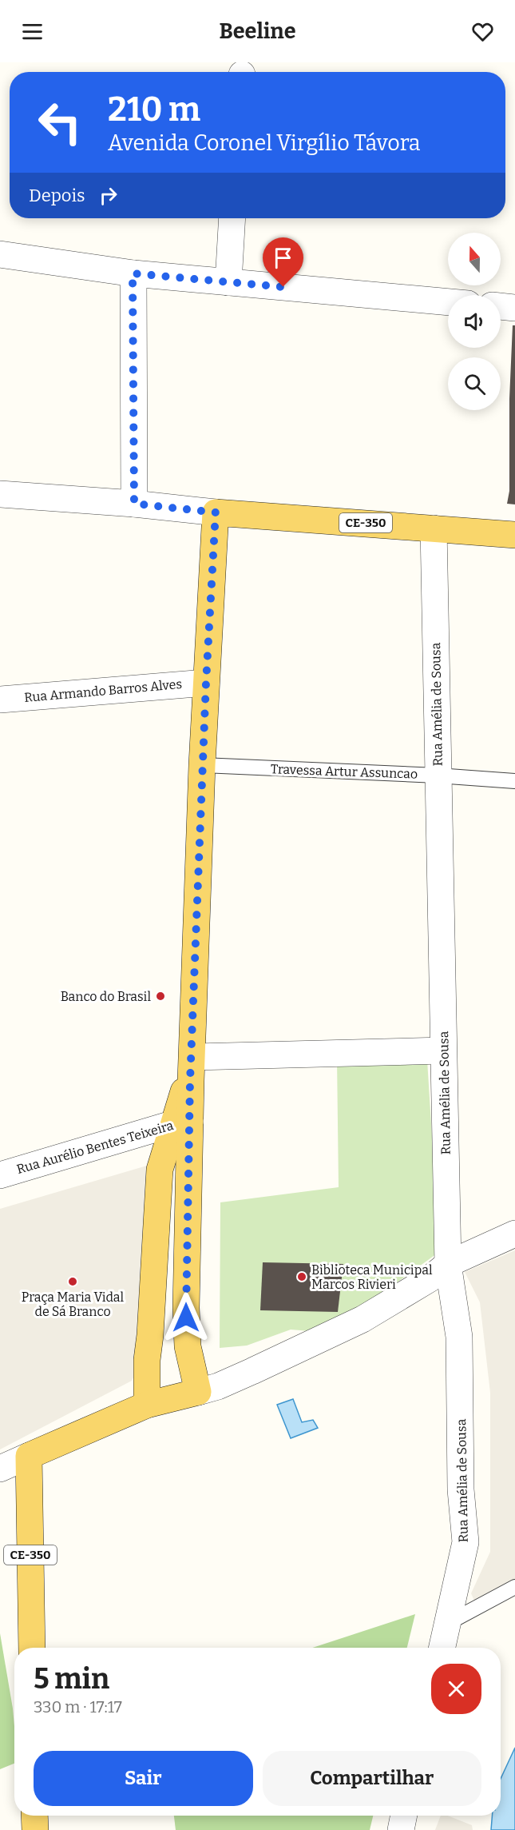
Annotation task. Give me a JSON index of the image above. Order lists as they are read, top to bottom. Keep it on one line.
{"streets":{"main road":["CE-350"],"street":["Rua Armando Barros Alves","Rua Amélia de Sousa","Rua Aurélio Bentes Teixeira"],"lane":["Travessa Artur Assuncao"]},"crossings":[["CE-350","Rua Amélia de Sousa"],["Rua Amélia de Sousa","Travessa Artur Assuncao"]],"places":["Banco do Brasil","Biblioteca Municipal Marcos Rivieri","Praça Maria Vidal de Sá Branco"],"north":"top","page":{"header":"Beeline","turn":["210 m","Avenida Coronel Virgílio Távora"],"then":"Depois","heading":["5 min","330 m · 17:17"],"buttons":["Sair","Compartilhar"]}}
